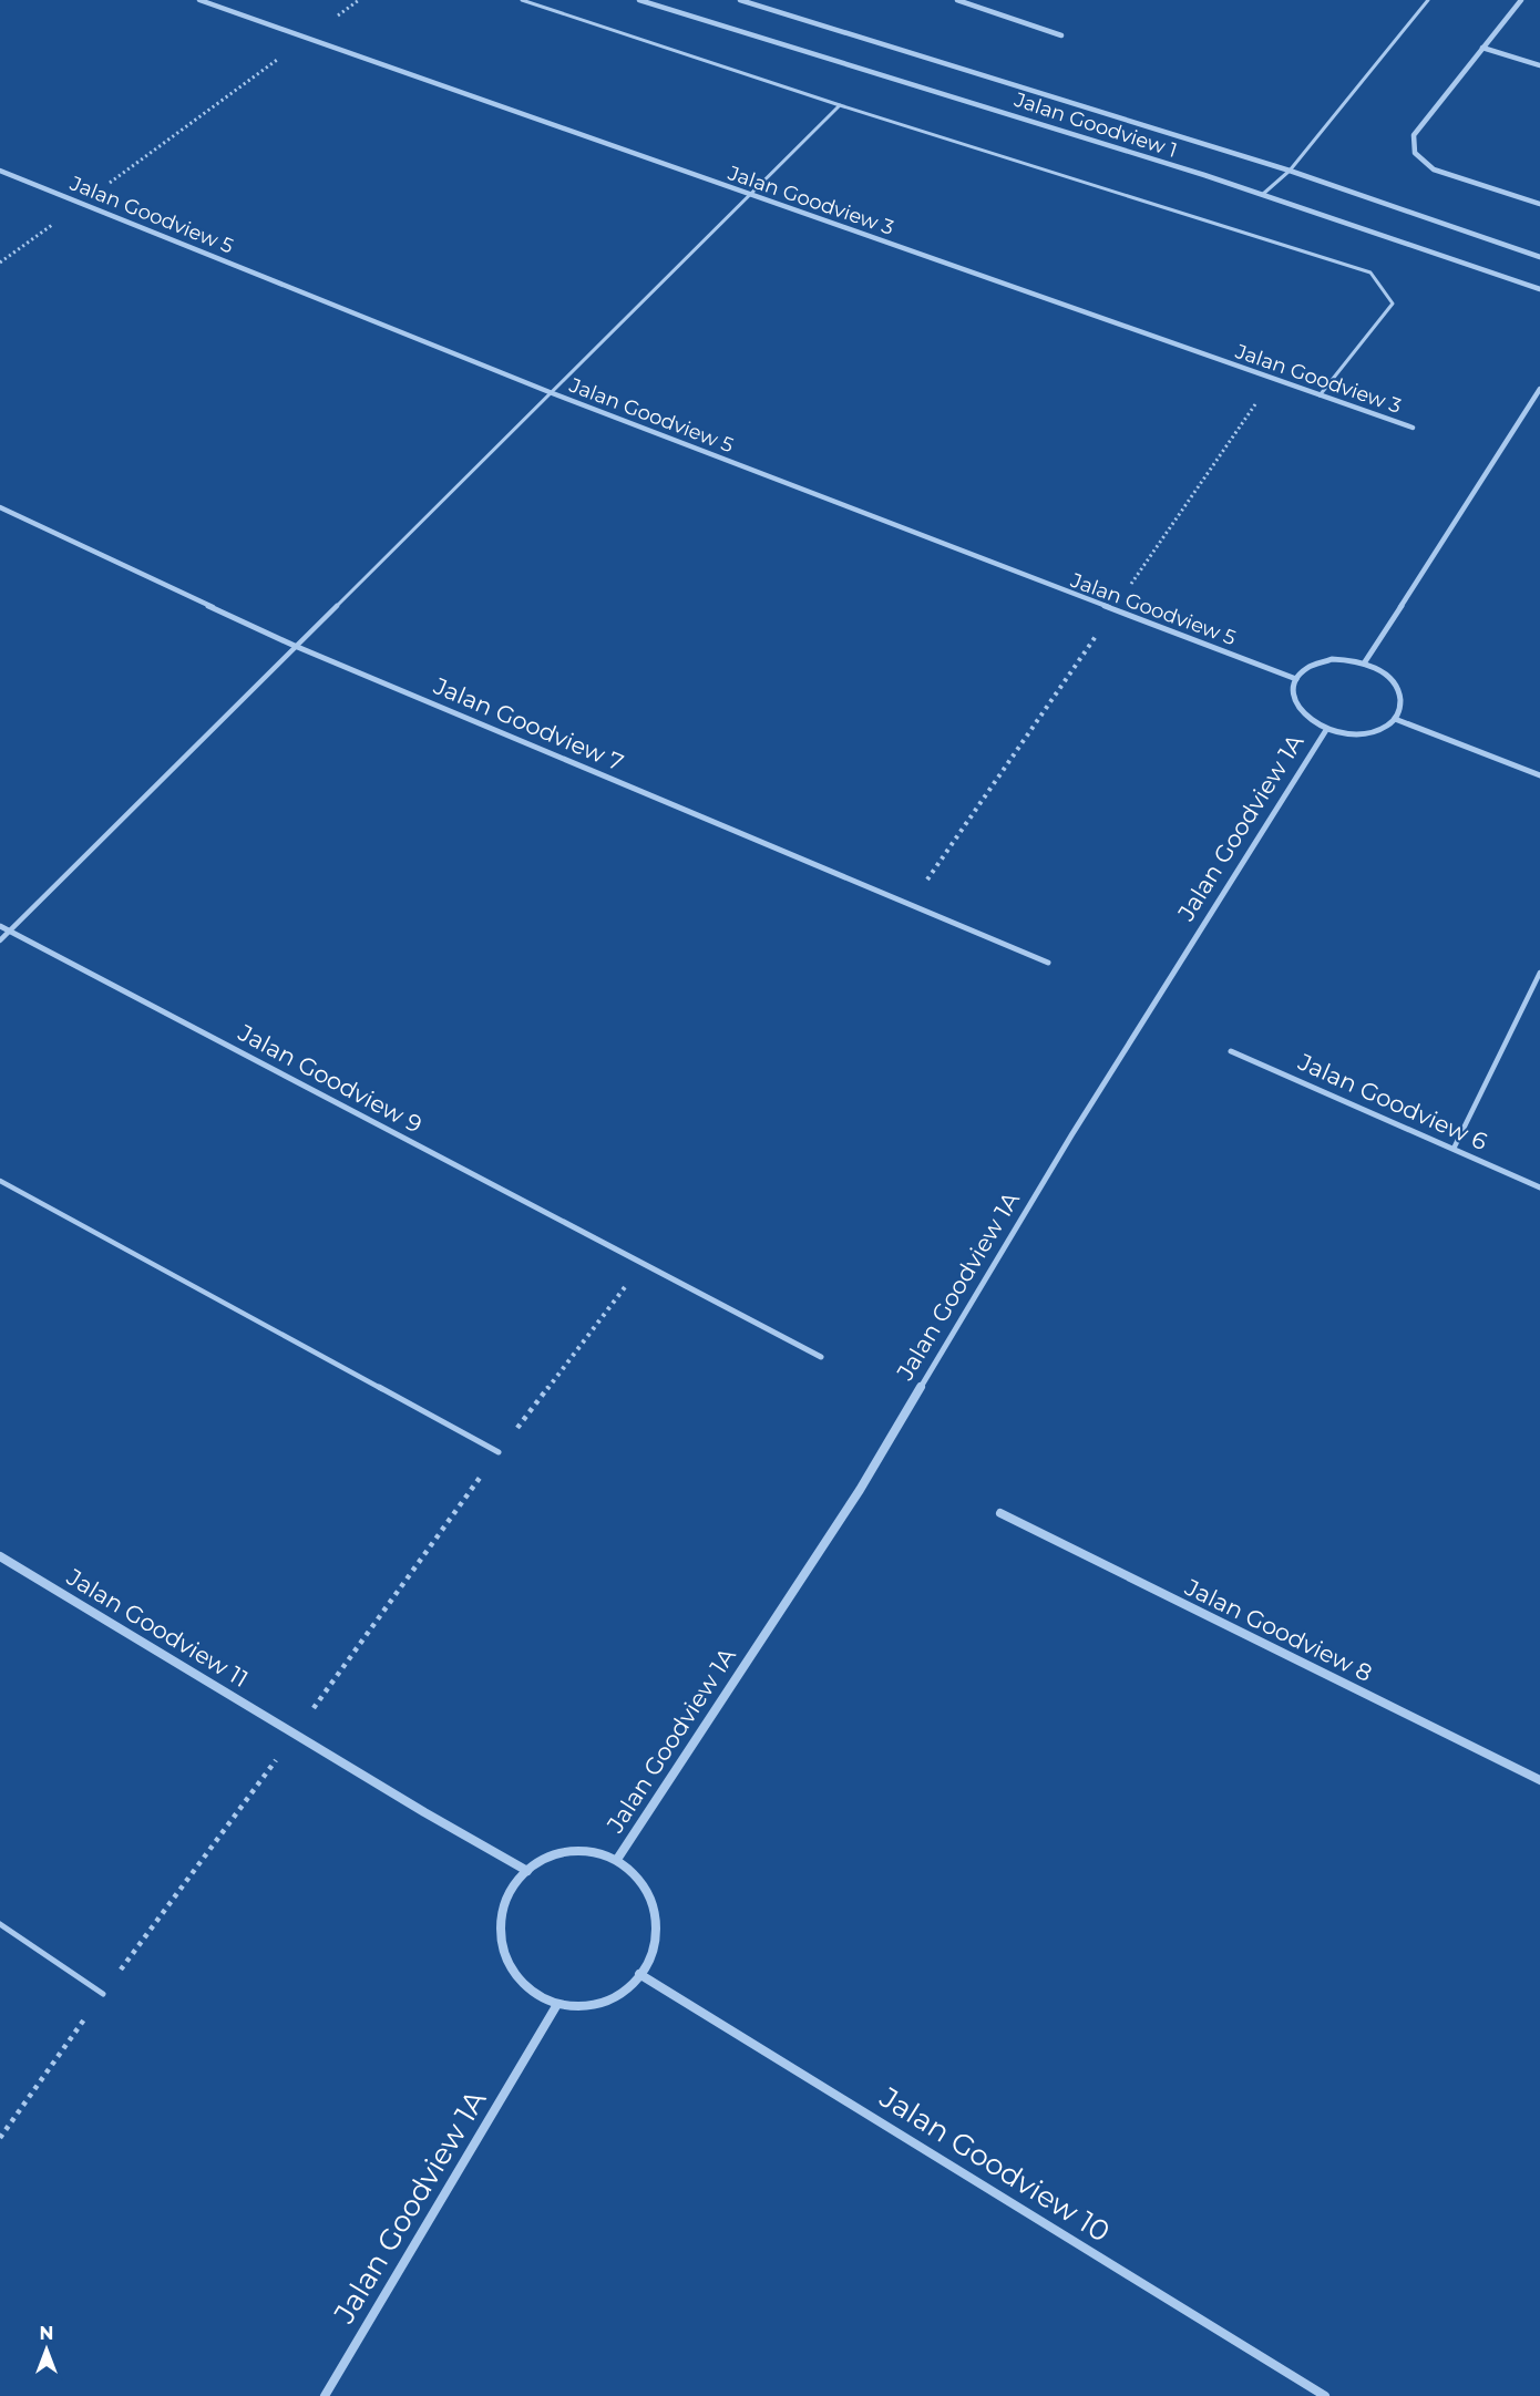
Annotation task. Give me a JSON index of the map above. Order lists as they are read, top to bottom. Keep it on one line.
{"streets":{"street":["Jalan Goodview 1","Jalan Goodview 3","Jalan Goodview 5","Jalan Goodview 7","Jalan Goodview 1A","Jalan Goodview 9","Jalan Goodview 6","Jalan Goodview 11","Jalan Goodview 8","Jalan Goodview 10"]},"crossings":[["Jalan Goodview 5","Jalan Goodview 1A"],["Jalan Goodview 1A","Jalan Goodview 11"],["Jalan Goodview 1A","Jalan Goodview 10"],["Jalan Goodview 11","Jalan Goodview 10"]],"north":"top"}
